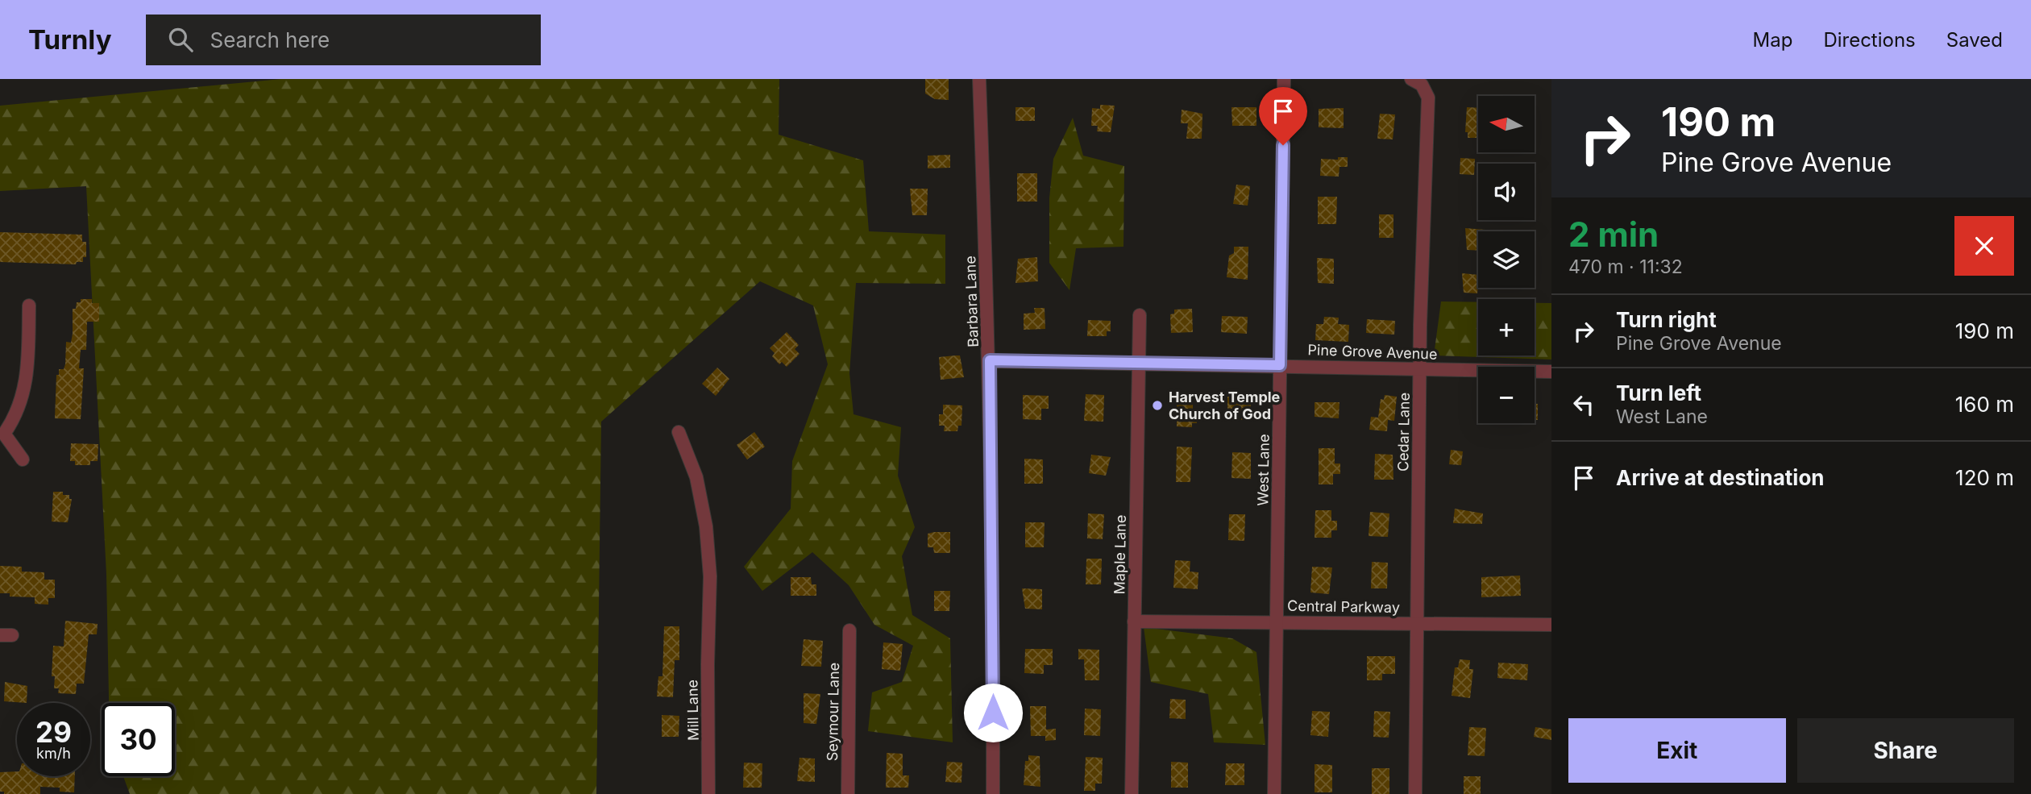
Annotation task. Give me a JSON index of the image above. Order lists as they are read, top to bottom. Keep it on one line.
{"streets":{"street":["Barbara Lane","Pine Grove Avenue","Cedar Lane","West Lane","Maple Lane","Central Parkway","Mill Lane","Seymour Lane"]},"crossings":[["Barbara Lane","Pine Grove Avenue"],["Pine Grove Avenue","Cedar Lane"],["Pine Grove Avenue","West Lane"],["Pine Grove Avenue","Maple Lane"],["Cedar Lane","Central Parkway"],["West Lane","Central Parkway"],["Maple Lane","Central Parkway"]],"places":["Harvest Temple Church of God"],"north":"left","page":{"header":"Turnly","search":"Search here","nav":["Map","Directions","Saved"],"turn":["190 m","Pine Grove Avenue"],"map_buttons":["+","−"],"heading":["2 min","470 m · 11:32"],"list":[{"name":"Turn right","note":"Pine Grove Avenue","value":"190 m"},{"name":"Turn left","note":"West Lane","value":"160 m"},{"name":"Arrive at destination","value":"120 m"}],"speed":"29 km/h","limit":"30","buttons":["Exit","Share"]}}
